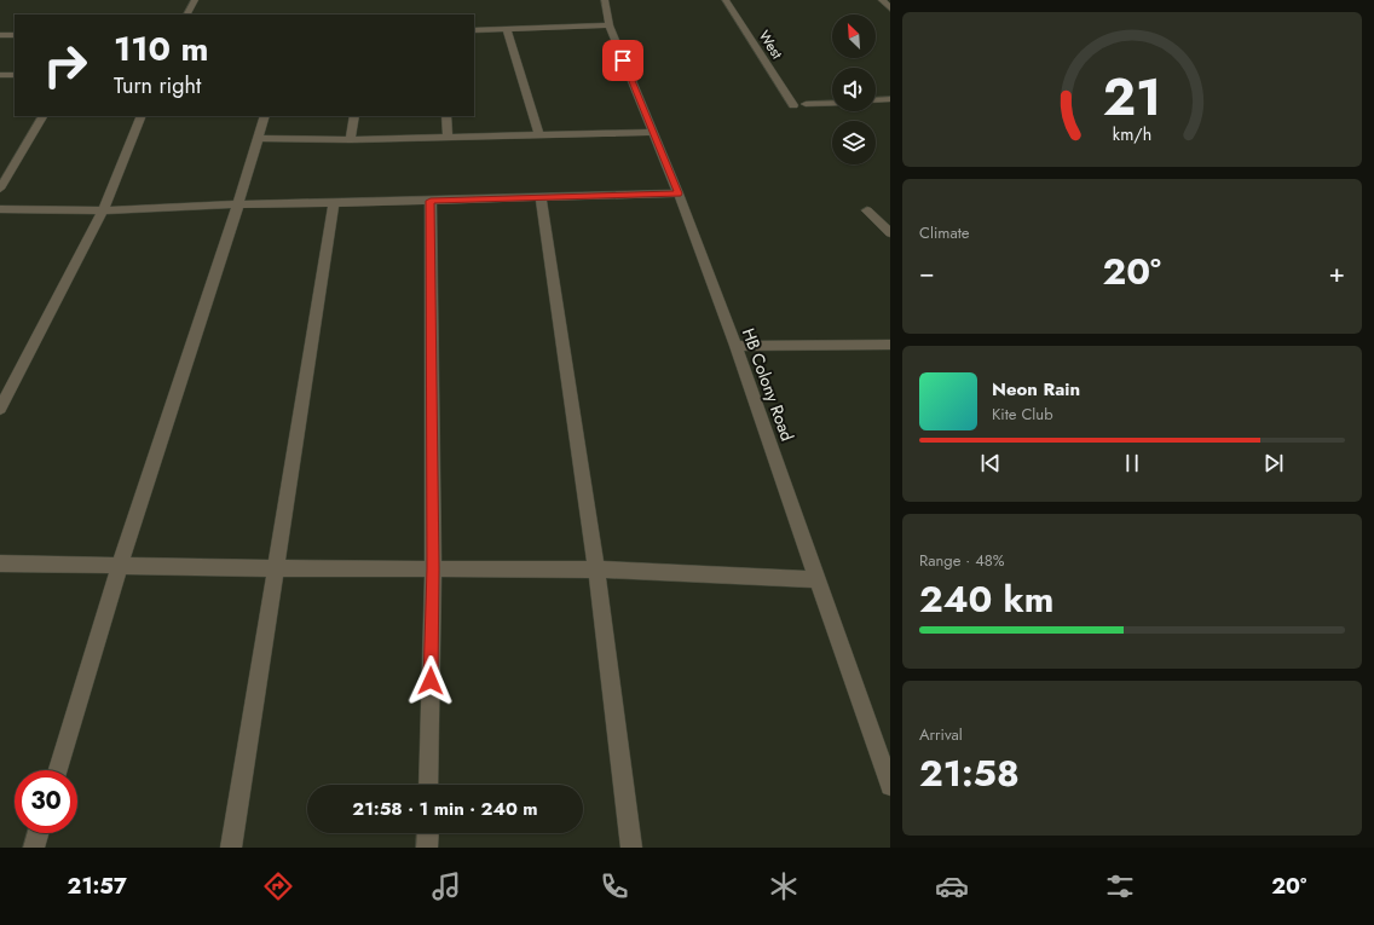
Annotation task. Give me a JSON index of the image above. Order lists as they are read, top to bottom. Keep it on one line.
{"streets":{"street":["West","HB Colony Road"]},"north":"top left","page":{"turn":["110 m","Turn right"],"tile":["Climate",["Range · 48%","240 km"],["Arrival","21:58"]],"heat":["−","20°","+"],"song":["Neon Rain","Kite Club"],"limit":"30","trip":"21:58 · 1 min · 240 m","tabs":["21:57","20°"],"gauge":["21","km/h"]}}
